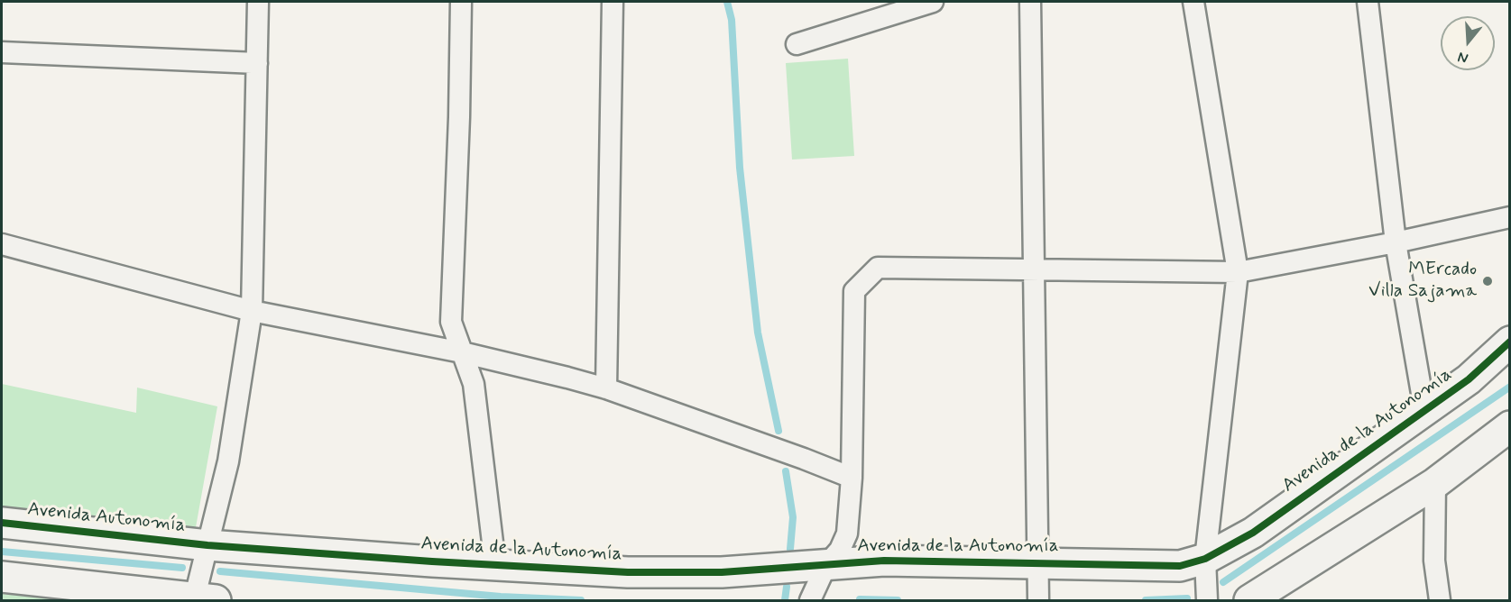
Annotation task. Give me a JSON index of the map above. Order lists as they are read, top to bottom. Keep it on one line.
{"streets":{"street":["Avenida de la Autonomía","Avenida Autonomía"]},"crossings":[["Avenida de la Autonomía","Avenida Autonomía"]],"places":["MErcado Villa Sajama"],"north":"bottom"}
